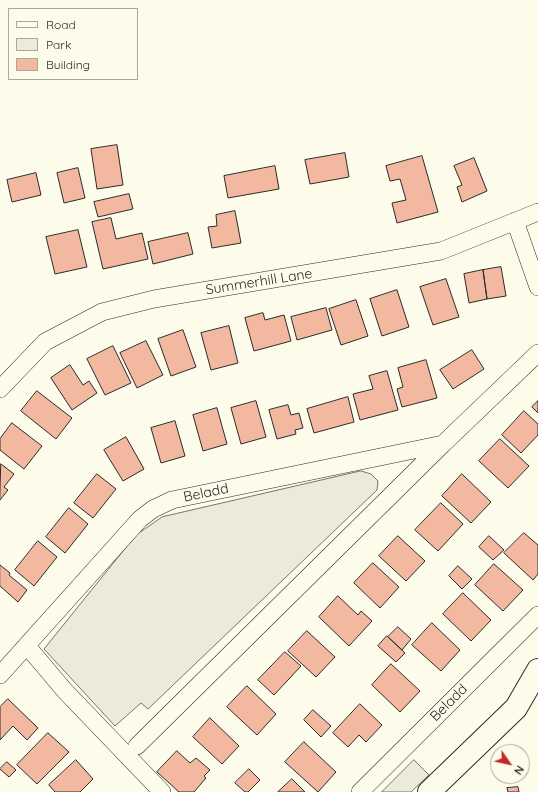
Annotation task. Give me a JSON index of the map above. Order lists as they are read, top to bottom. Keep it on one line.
{"streets":{"street":["Summerhill Lane","Beladd"]},"legend":["Road","Park","Building"],"north":"bottom right"}
